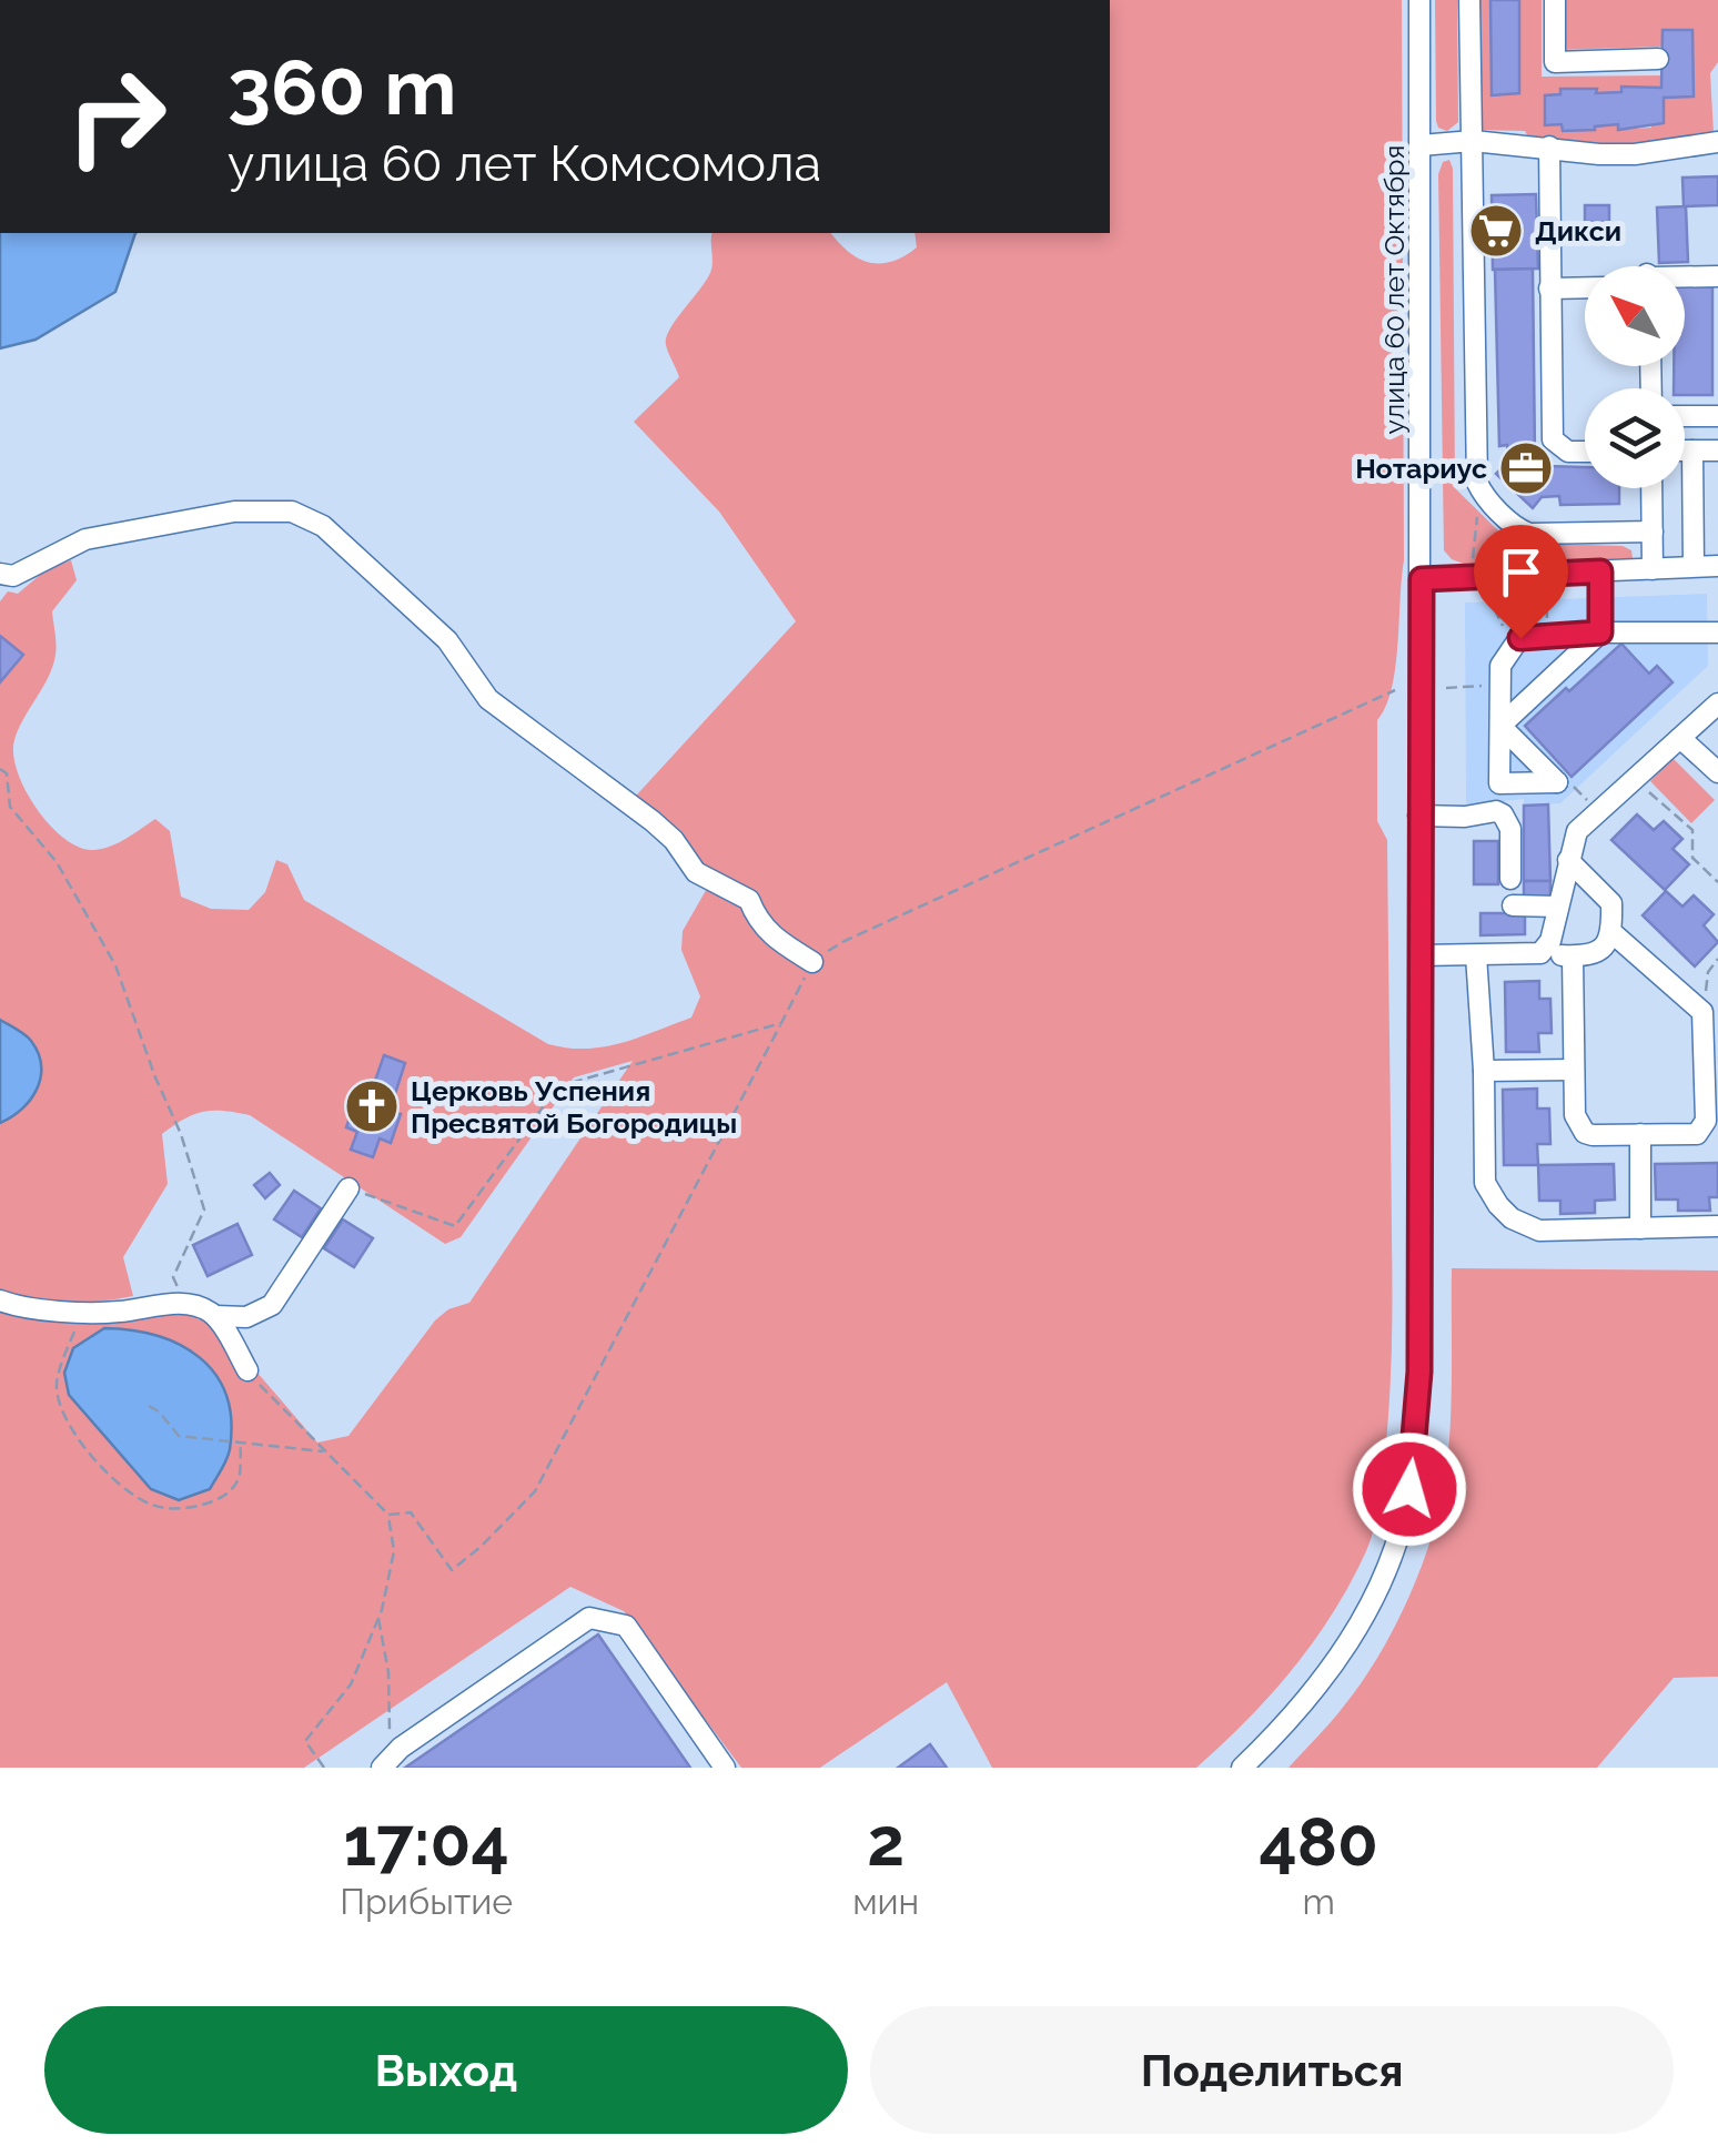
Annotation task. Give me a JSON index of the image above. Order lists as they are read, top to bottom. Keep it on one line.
{"streets":{"street":["улица 60 лет Октября"]},"places":{"supermarket":["Дикси"],"office":["Нотариус"],"church":["Церковь Успения Пресвятой Богородицы"]},"north":"top left","page":{"turn":["360 m","улица 60 лет Комсомола"],"eta":["17:04","Прибытие","2","мин","480","m"],"buttons":["Выход","Поделиться"]}}
